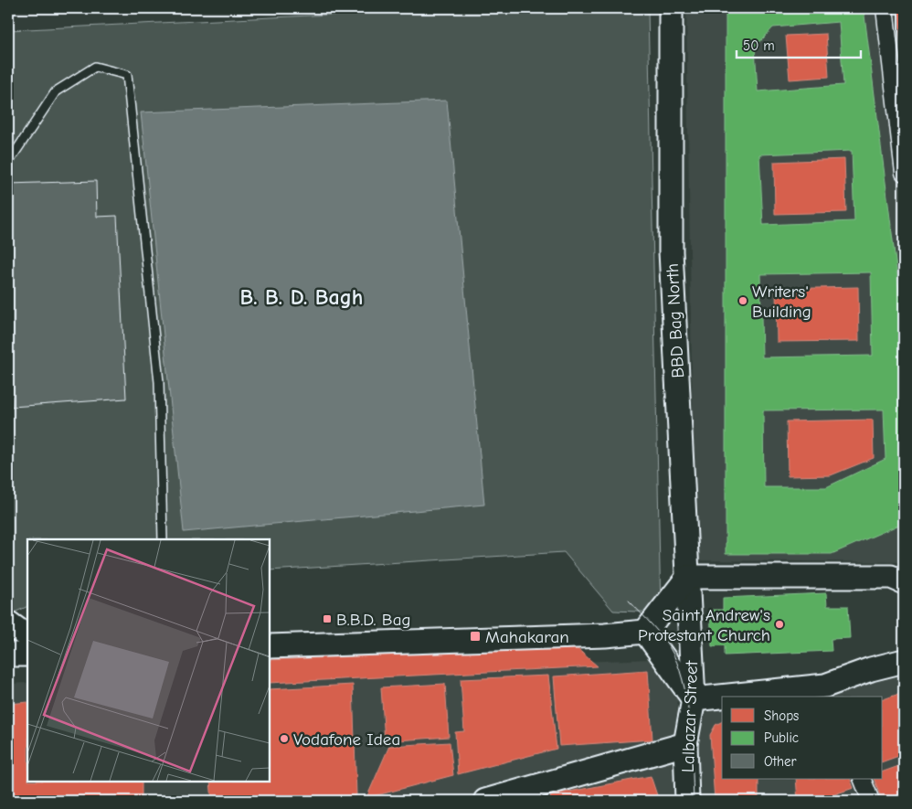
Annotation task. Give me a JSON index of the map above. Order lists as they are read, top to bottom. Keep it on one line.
{"streets":{"main road":["BBD Bag North","Lalbazar Street"]},"crossings":[["BBD Bag North","Lalbazar Street"]],"districts":["B. B. D. Bagh"],"places":{"other":["Writers' Building","Saint Andrew's Protestant Church","Vodafone Idea"],"transit":["B.B.D. Bag","Mahakaran"]},"legend":["Shops","Public","Other"],"scale_bar":"50 m"}
